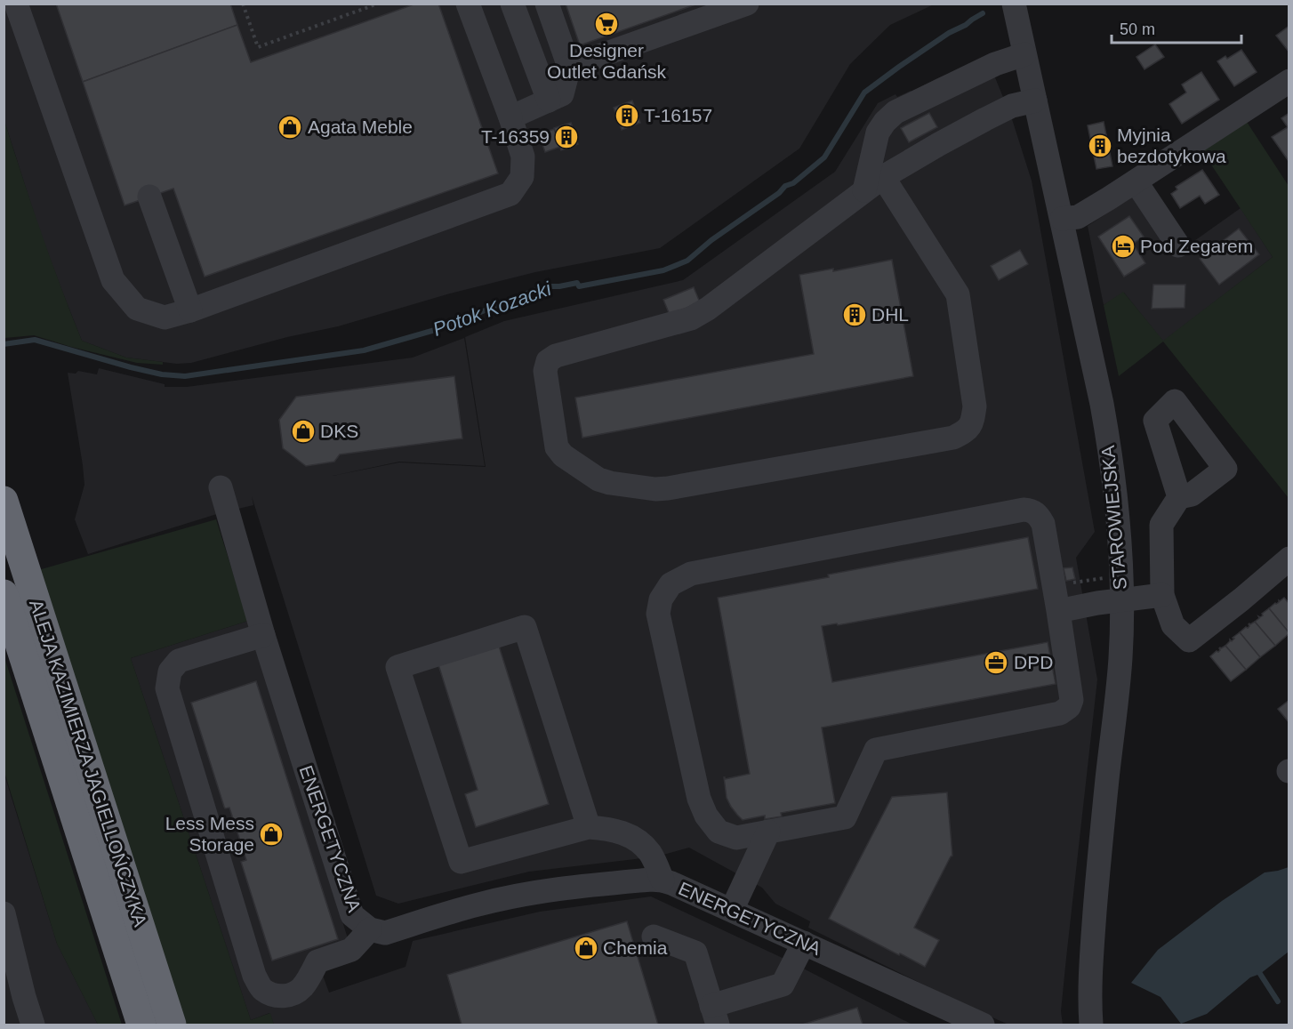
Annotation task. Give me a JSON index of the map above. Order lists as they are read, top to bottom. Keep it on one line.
{"streets":{"highway":["ALEJA KAZIMIERZA JAGIELLOŃCZYKA"],"street":["STAROWIEJSKA","ENERGETYCZNA"]},"water":["Potok Kozacki"],"places":{"supermarket":["Designer Outlet Gdańsk"],"building":["T-16157","T-16359","Myjnia bezdotykowa","DHL"],"shop":["Agata Meble","DKS","Less Mess Storage","Chemia"],"hotel":["Pod Zegarem"],"office":["DPD"]},"scale_bar":"50 m"}
